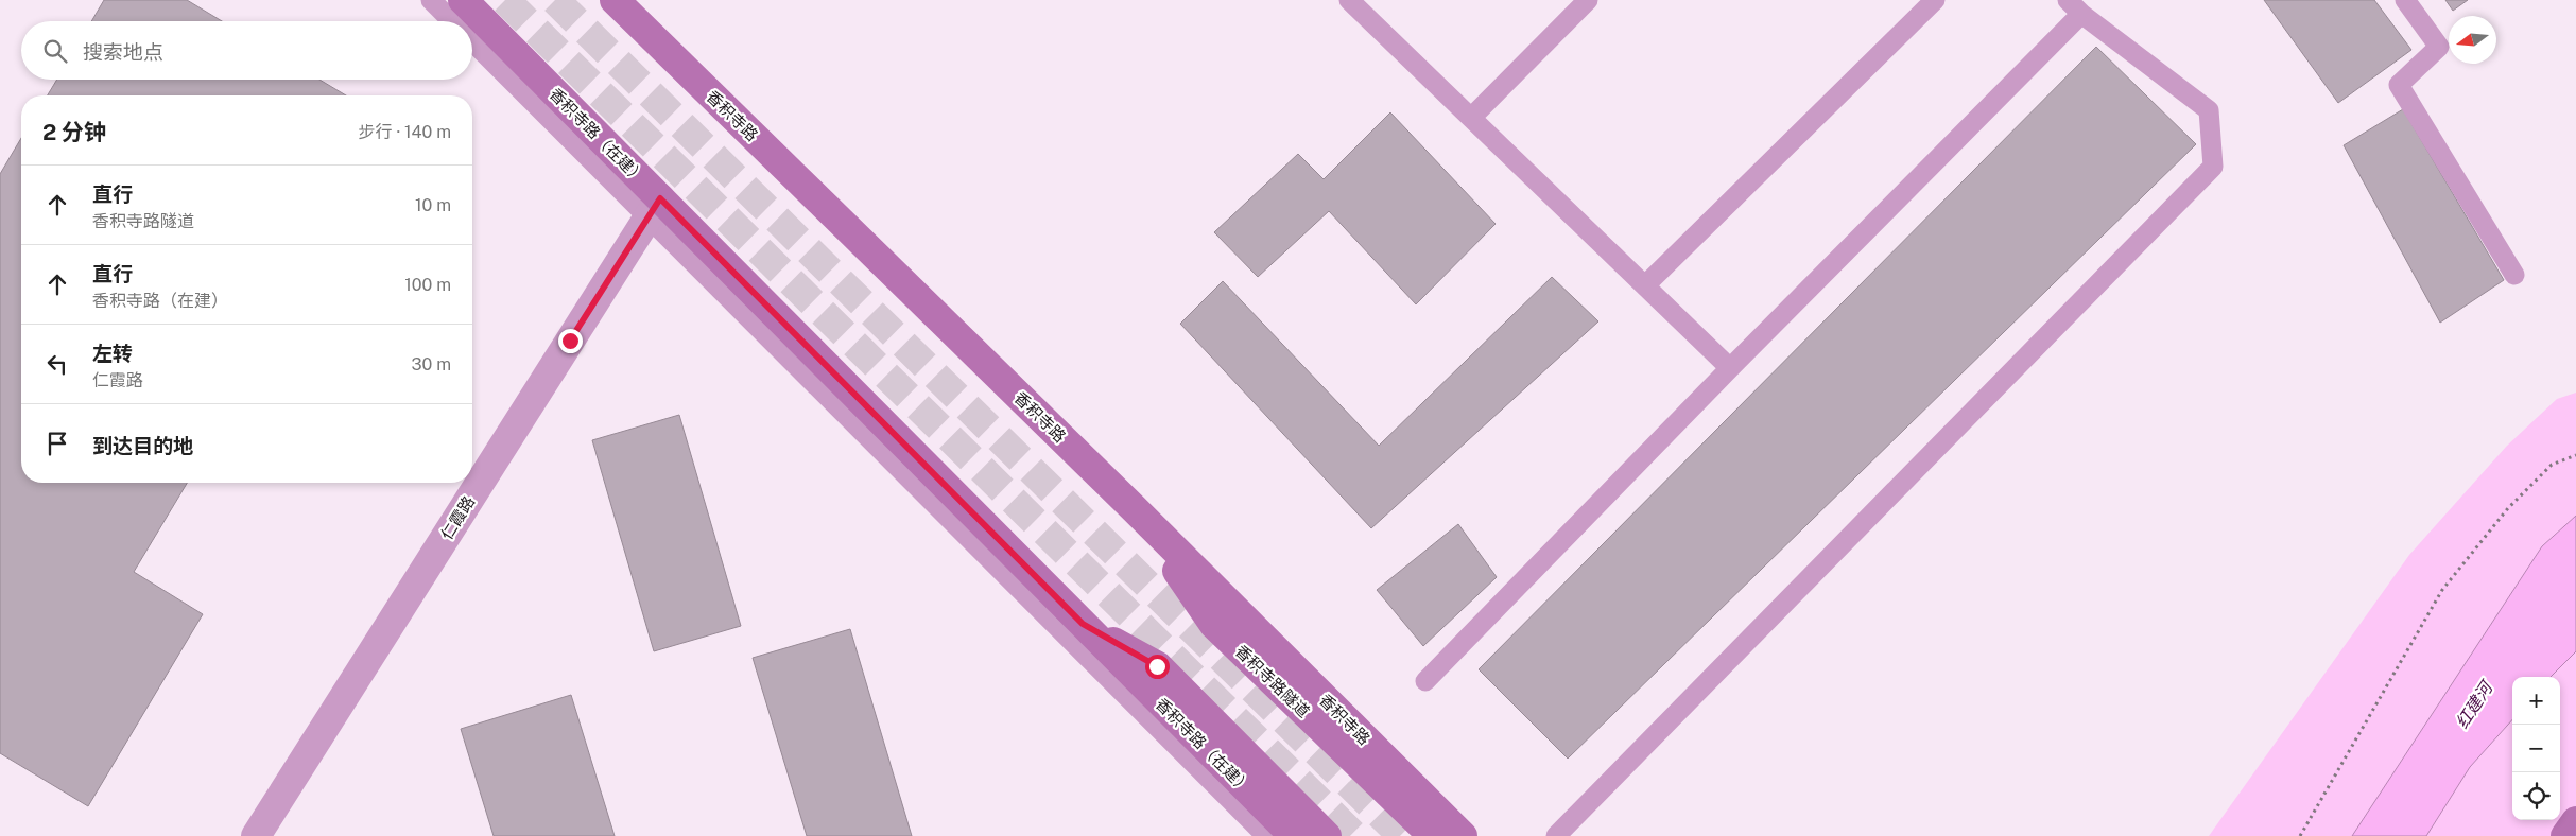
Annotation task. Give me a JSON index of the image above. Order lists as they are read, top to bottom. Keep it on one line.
{"streets":{"main road":["香积寺路","香积寺路（在建）","香积寺路隧道"],"street":["仁霞路"]},"crossings":[["香积寺路","香积寺路隧道"],["香积寺路（在建）","仁霞路"]],"water":["红建河"],"north":"left","page":{"search":"搜索地点","heading":["2 分钟","步行 · 140 m"],"list":[["直行","香积寺路隧道","10 m"],["直行","香积寺路（在建）","100 m"],["左转","仁霞路","30 m"],"到达目的地"],"map_buttons":["+","−"]}}
